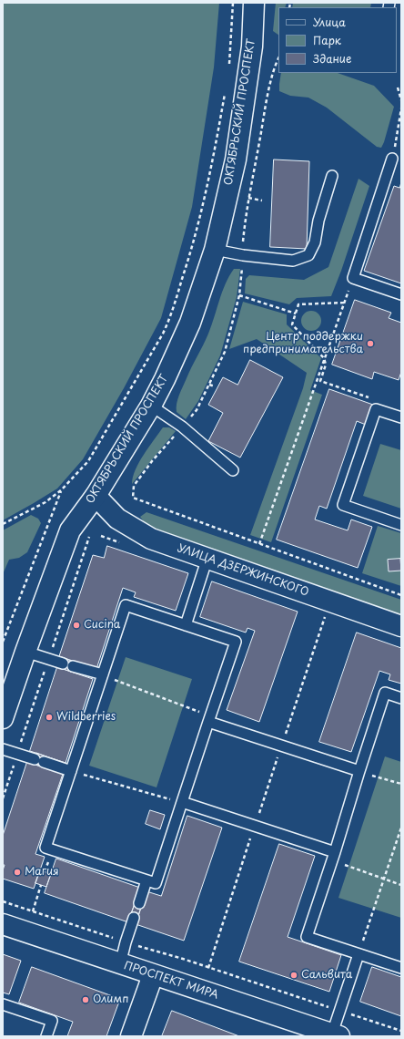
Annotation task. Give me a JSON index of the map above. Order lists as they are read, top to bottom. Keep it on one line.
{"streets":{"street":["ОКТЯБРЬСКИЙ ПРОСПЕКТ","УЛИЦА ДЗЕРЖИНСКОГО","ПРОСПЕКТ МИРА"]},"crossings":[["ОКТЯБРЬСКИЙ ПРОСПЕКТ","УЛИЦА ДЗЕРЖИНСКОГО"]],"places":["Центр поддержки предпринимательства","Cucina","Wildberries","Магия","Сальвита","Олимп"],"legend":["Улица","Парк","Здание"]}
